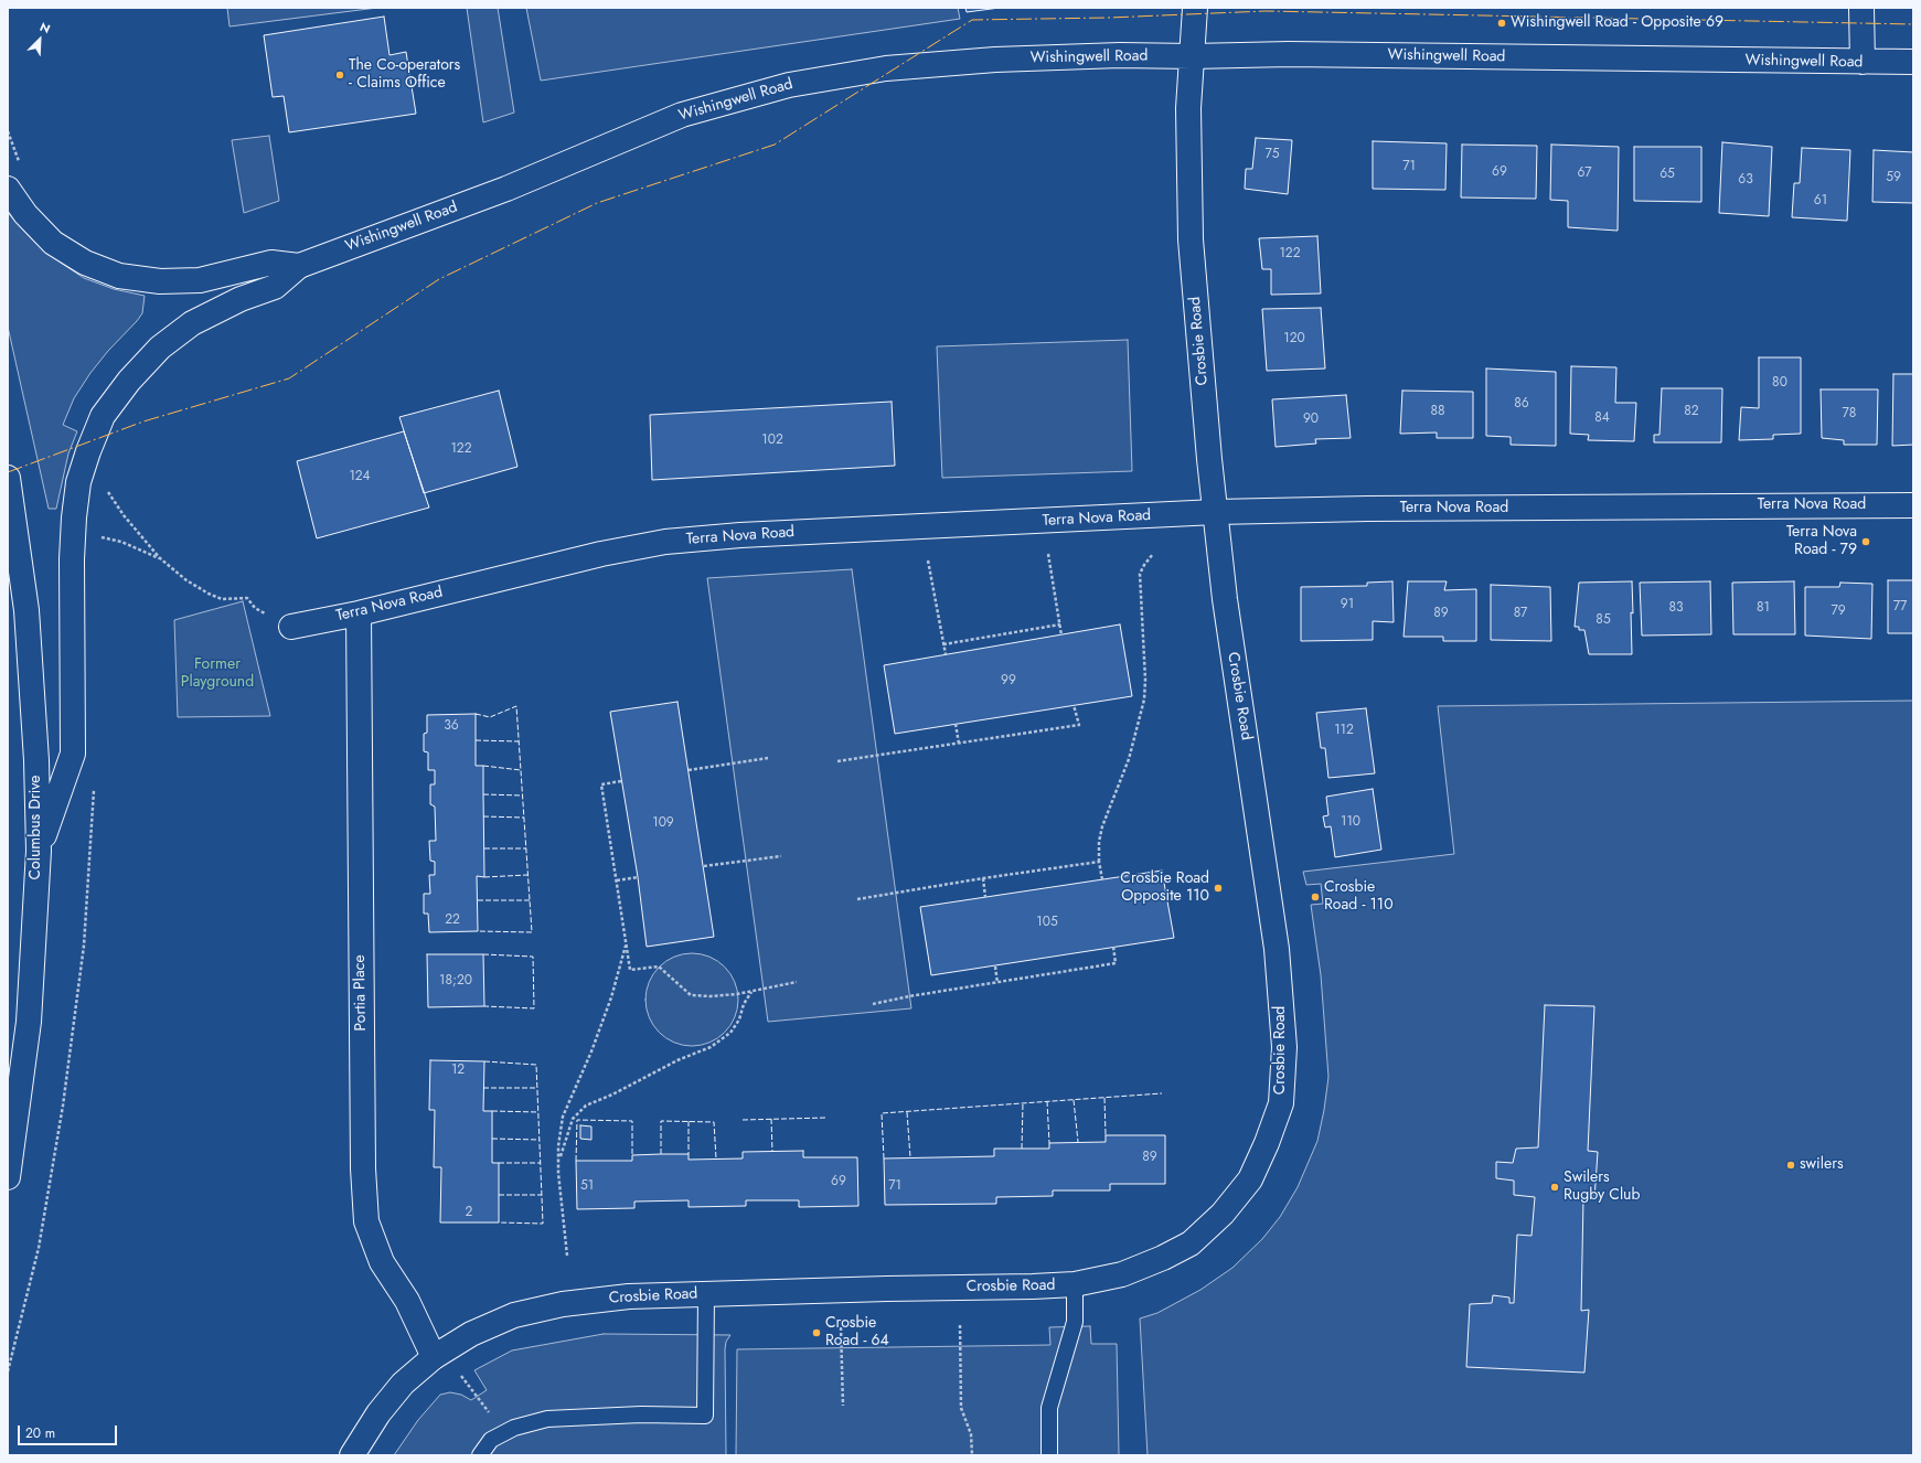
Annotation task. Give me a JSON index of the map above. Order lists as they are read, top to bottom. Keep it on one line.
{"streets":{"street":["Wishingwell Road","Crosbie Road","Terra Nova Road","Columbus Drive","Portia Place"]},"crossings":[["Wishingwell Road","Crosbie Road"],["Crosbie Road","Terra Nova Road"],["Crosbie Road","Portia Place"],["Terra Nova Road","Portia Place"]],"parks":["Former Playground"],"places":["Wishingwell Road - Opposite 69","The Co-operators - Claims Office","Terra Nova Road - 79","Crosbie Road Opposite 110","Crosbie Road - 110","swilers","Swilers Rugby Club","Crosbie Road - 64"],"house_numbers":["75","71","69","67","65","59","63","61","122","120","80","86","88","82","78","84","90","102","122","124","91","77","83","81","79","89","87","85","99","36","112","110","109","22","105","18;20","12","89","69","51","71","2"],"scale_bar":"20 m","north":"top right"}
